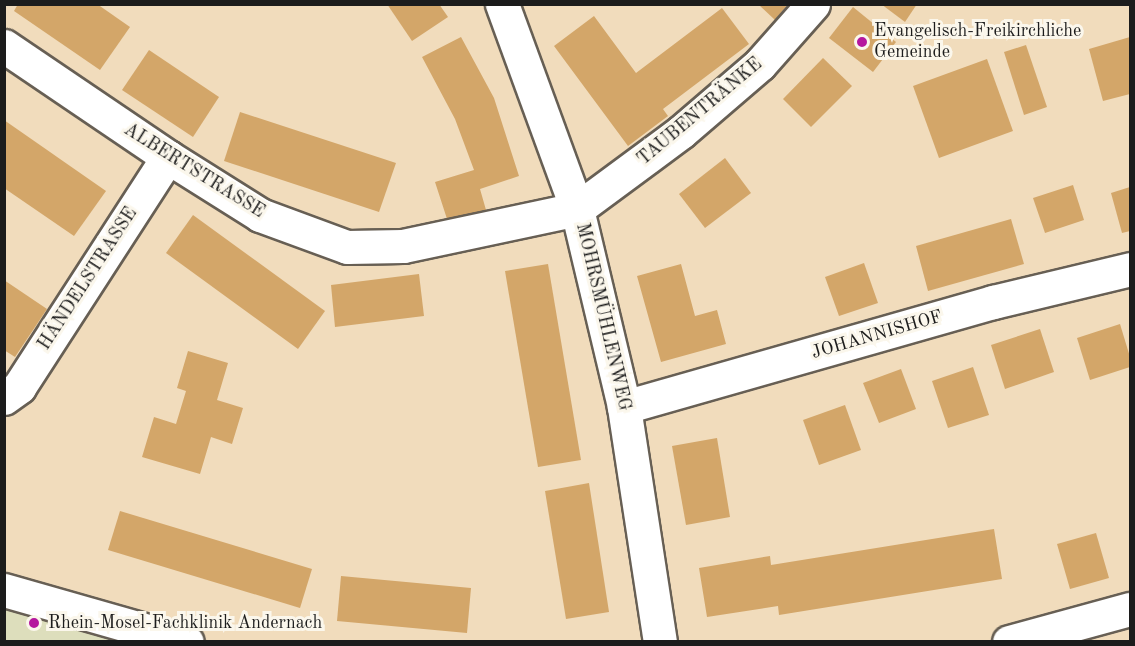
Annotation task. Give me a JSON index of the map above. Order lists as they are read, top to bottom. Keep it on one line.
{"streets":{"street":["TAUBENTRÄNKE","ALBERTSTRASSE","HÄNDELSTRASSE","MOHRSMÜHLENWEG","JOHANNISHOF"]},"crossings":[["TAUBENTRÄNKE","ALBERTSTRASSE"],["TAUBENTRÄNKE","MOHRSMÜHLENWEG"],["ALBERTSTRASSE","HÄNDELSTRASSE"],["ALBERTSTRASSE","MOHRSMÜHLENWEG"],["MOHRSMÜHLENWEG","JOHANNISHOF"]],"places":["Evangelisch-Freikirchliche Gemeinde","Rhein-Mosel-Fachklinik Andernach"]}
